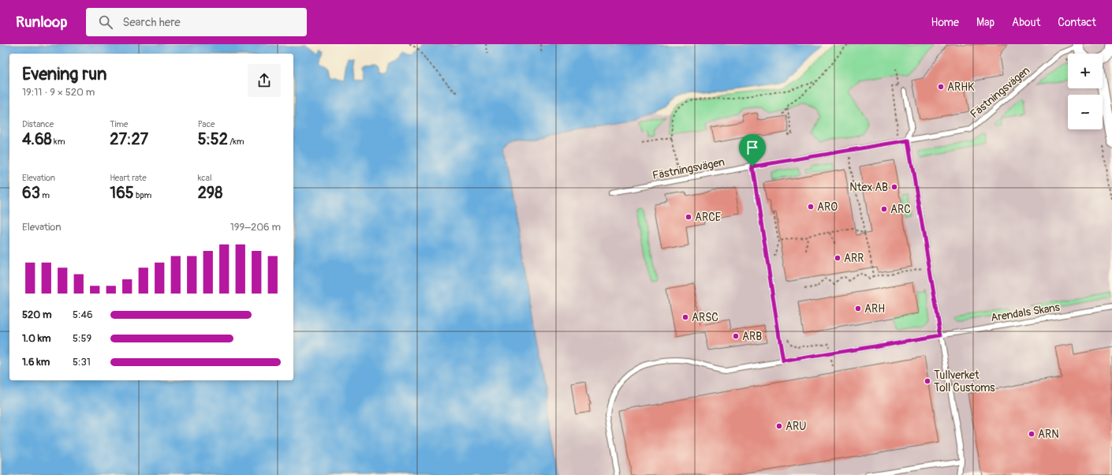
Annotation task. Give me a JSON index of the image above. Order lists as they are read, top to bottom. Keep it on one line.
{"streets":{"lane":["Fästningsvägen","Arendals Skans"]},"places":["ARHK","Ntex AB","ARO","ARC","ARCE","ARR","ARH","ARSC","ARB","Tullverket Toll Customs","ARU","ARN"],"page":{"header":"Runloop","search":"Search here","nav":["Home","Map","About","Contact"],"map_buttons":["+","−"],"heading":["Evening run","19:11 · 9 × 520 m"],"stats":[["Distance","4.68 km"],["Time","27:27"],["Pace","5:52 /km"],["Elevation","63 m"],["Heart rate","165 bpm"],["kcal","298"]],"chart":["Elevation","199–206 m"],"list":[{"name":"520 m","note":"5:46"},{"name":"1.0 km","note":"5:59"},{"name":"1.6 km","note":"5:31"}]}}
